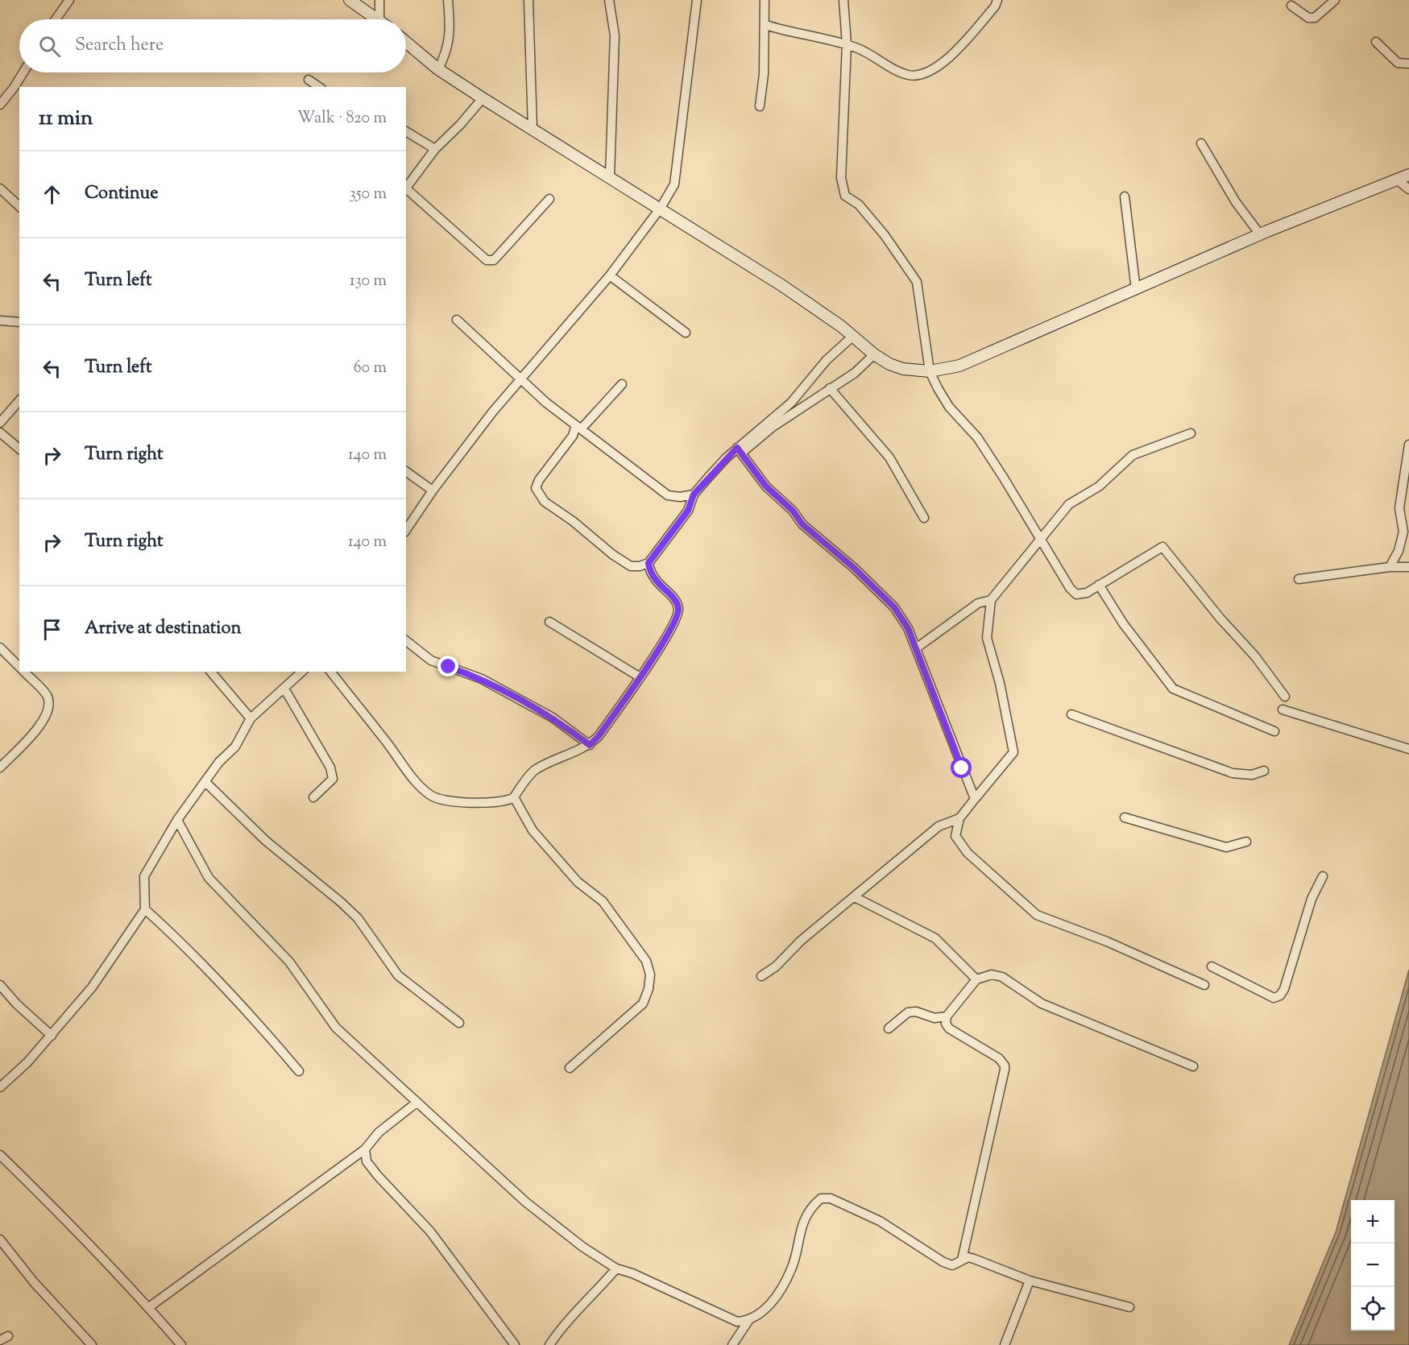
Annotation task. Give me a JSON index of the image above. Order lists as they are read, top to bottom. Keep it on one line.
{"page":{"search":"Search here","heading":["11 min","Walk · 820 m"],"list":[["Continue","350 m"],["Turn left","130 m"],["Turn left","60 m"],["Turn right","140 m"],["Turn right","140 m"],"Arrive at destination"],"map_buttons":["+","−"]}}
